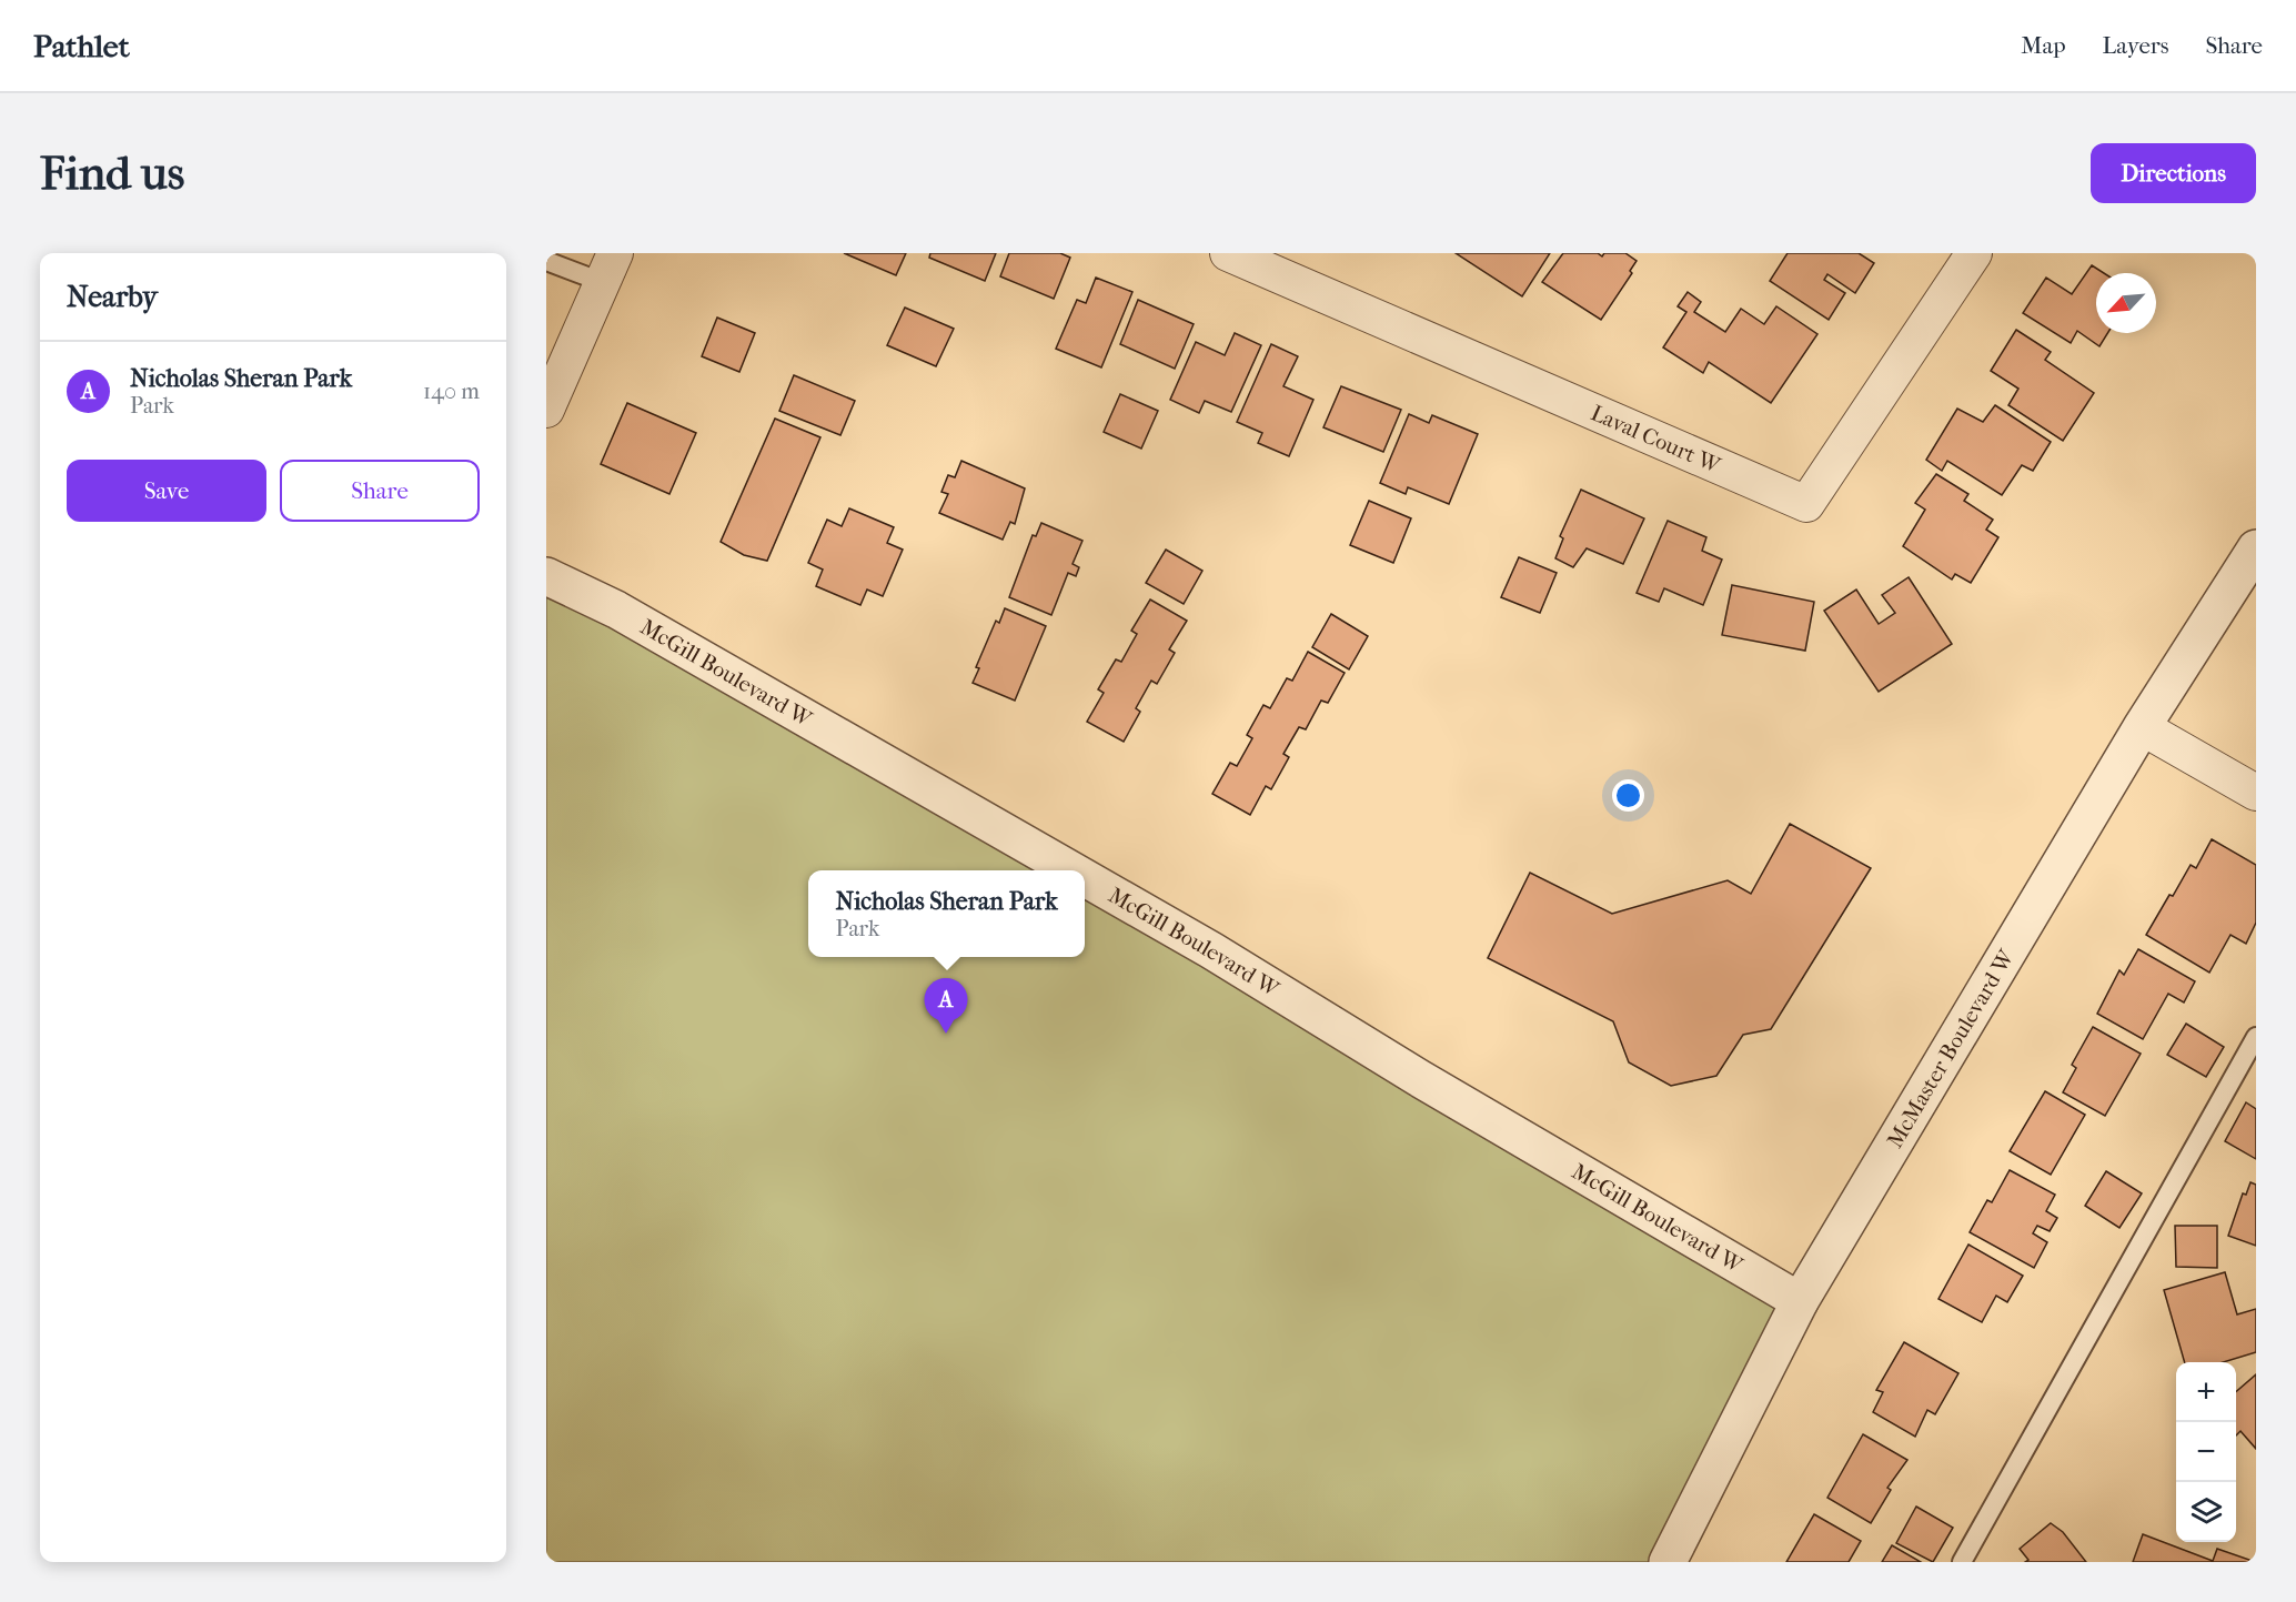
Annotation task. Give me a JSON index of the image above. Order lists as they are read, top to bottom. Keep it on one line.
{"streets":{"street":["Laval Court W","McGill Boulevard W","McMaster Boulevard W"]},"crossings":[["McGill Boulevard W","McMaster Boulevard W"]],"north":"bottom left","page":{"header":"Pathlet","nav":["Map","Layers","Share"],"buttons":["Directions",["Save","Share"]],"title":"Find us","heading":"Nearby","list":[{"mark":"A","name":"Nicholas Sheran Park","note":"Park","value":"140 m"}],"popup":["Nicholas Sheran Park","Park"],"pins":"A","map_buttons":["+","−"]}}
